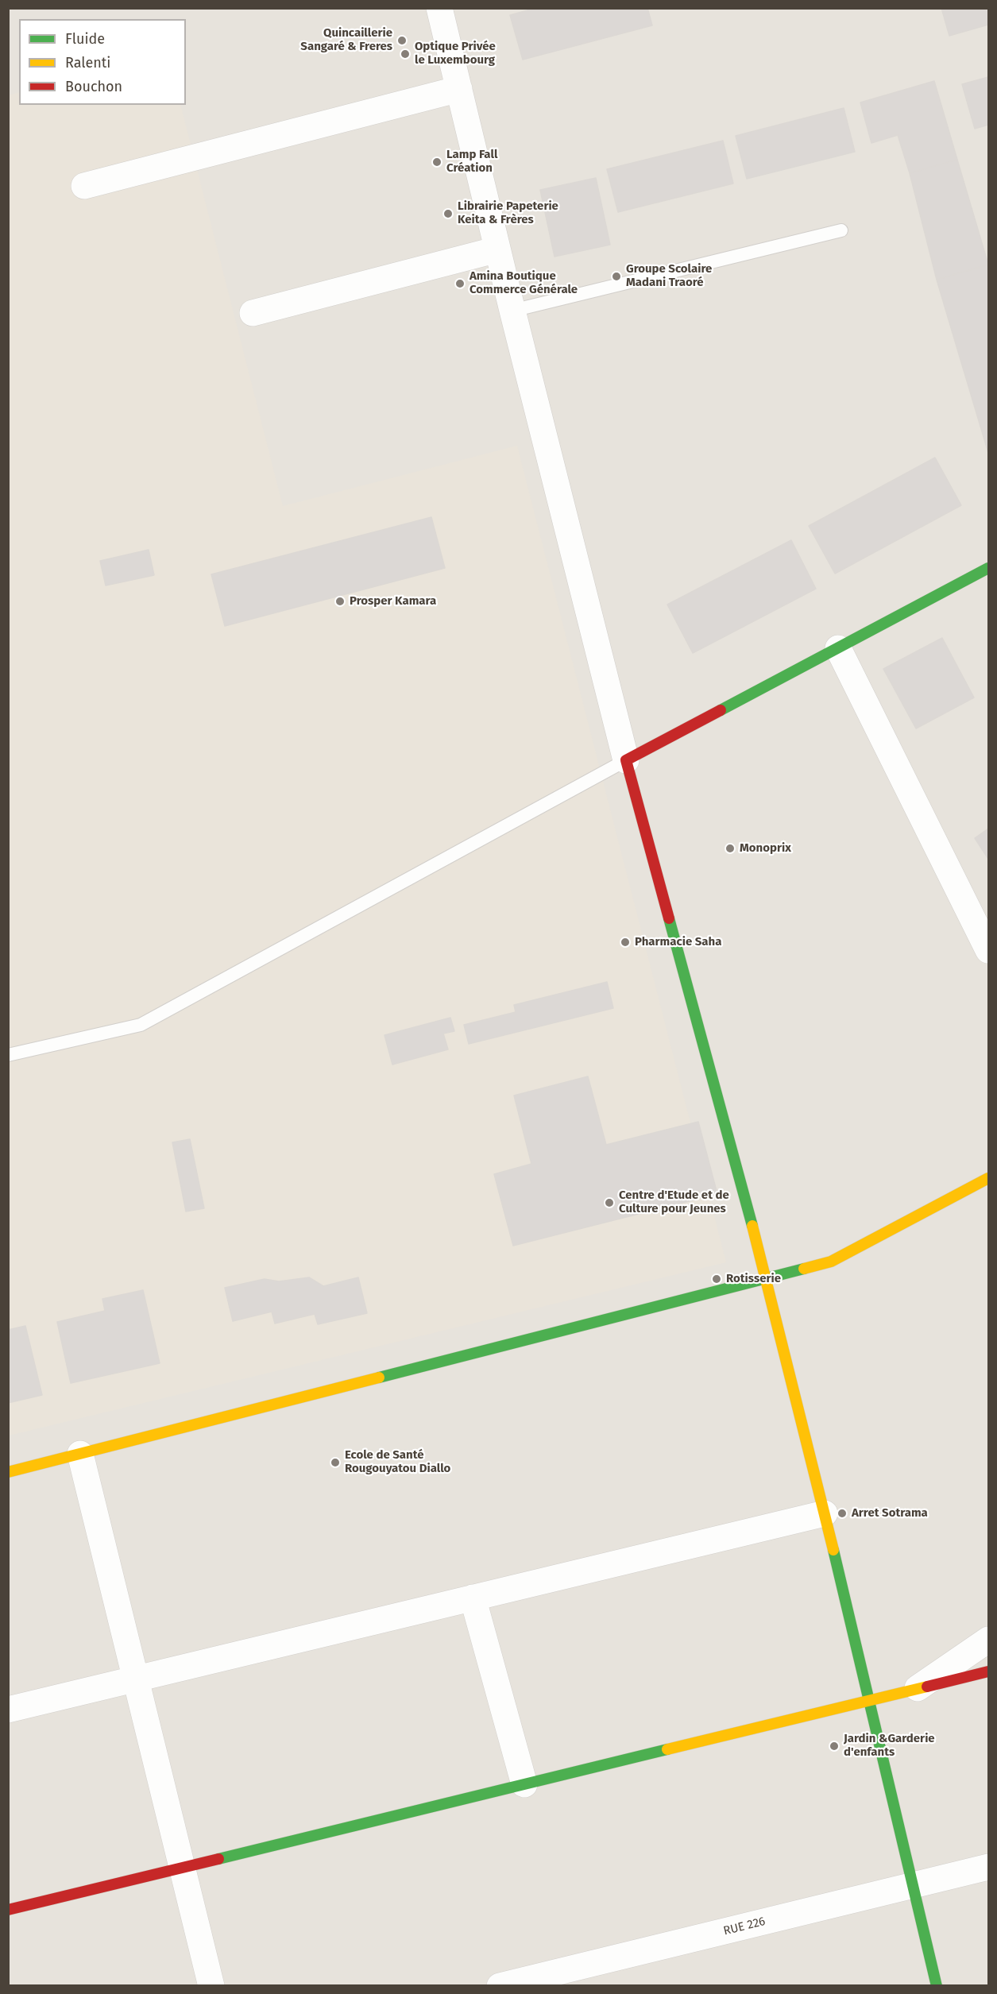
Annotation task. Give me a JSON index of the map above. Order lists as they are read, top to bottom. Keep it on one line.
{"streets":{"street":["RUE 226"]},"places":["Quincaillerie Sangaré & Freres","Optique Privée le Luxembourg","Lamp Fall Création","Librairie Papeterie Keita & Frères","Groupe Scolaire Madani Traoré","Amina Boutique Commerce Générale","Prosper Kamara","Monoprix","Pharmacie Saha","Centre d'Etude et de Culture pour Jeunes","Rotisserie","Ecole de Santé Rougouyatou Diallo","Arret Sotrama","Jardin &Garderie d'enfants"],"legend":["Fluide","Ralenti","Bouchon"]}
